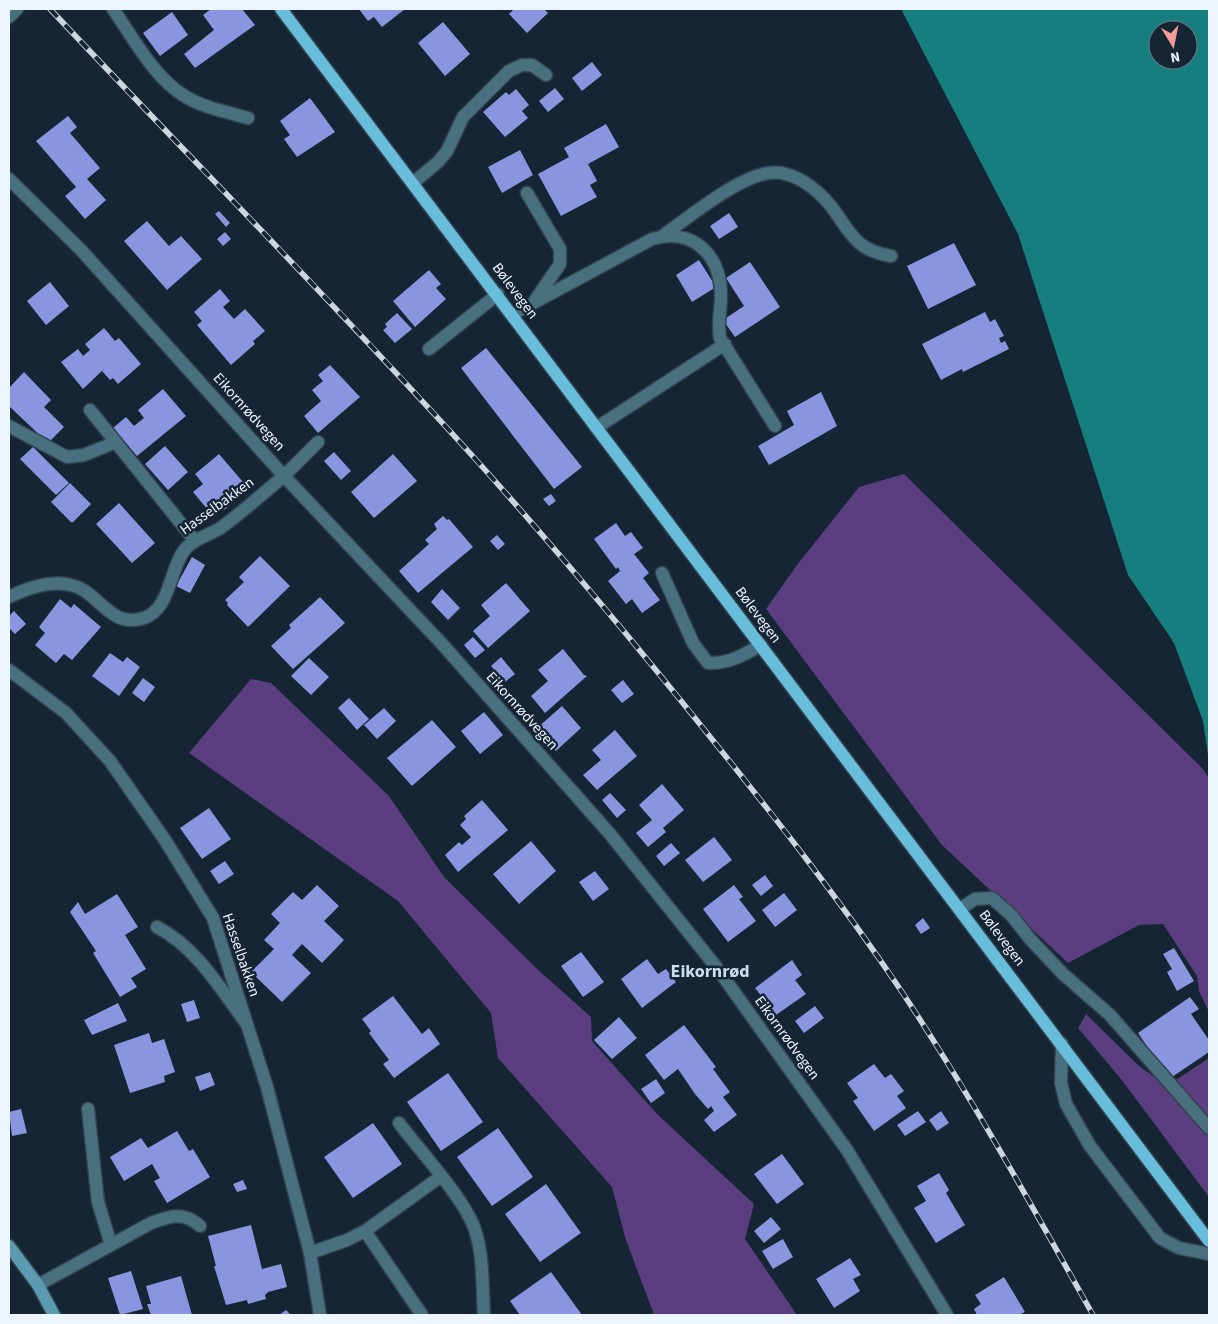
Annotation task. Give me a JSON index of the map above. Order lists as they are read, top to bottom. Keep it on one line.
{"streets":{"main road":["Bølevegen"],"street":["Eikornrødvegen","Hasselbakken"]},"crossings":[["Eikornrødvegen","Hasselbakken"]],"districts":["Eikornrød"],"north":"bottom"}
